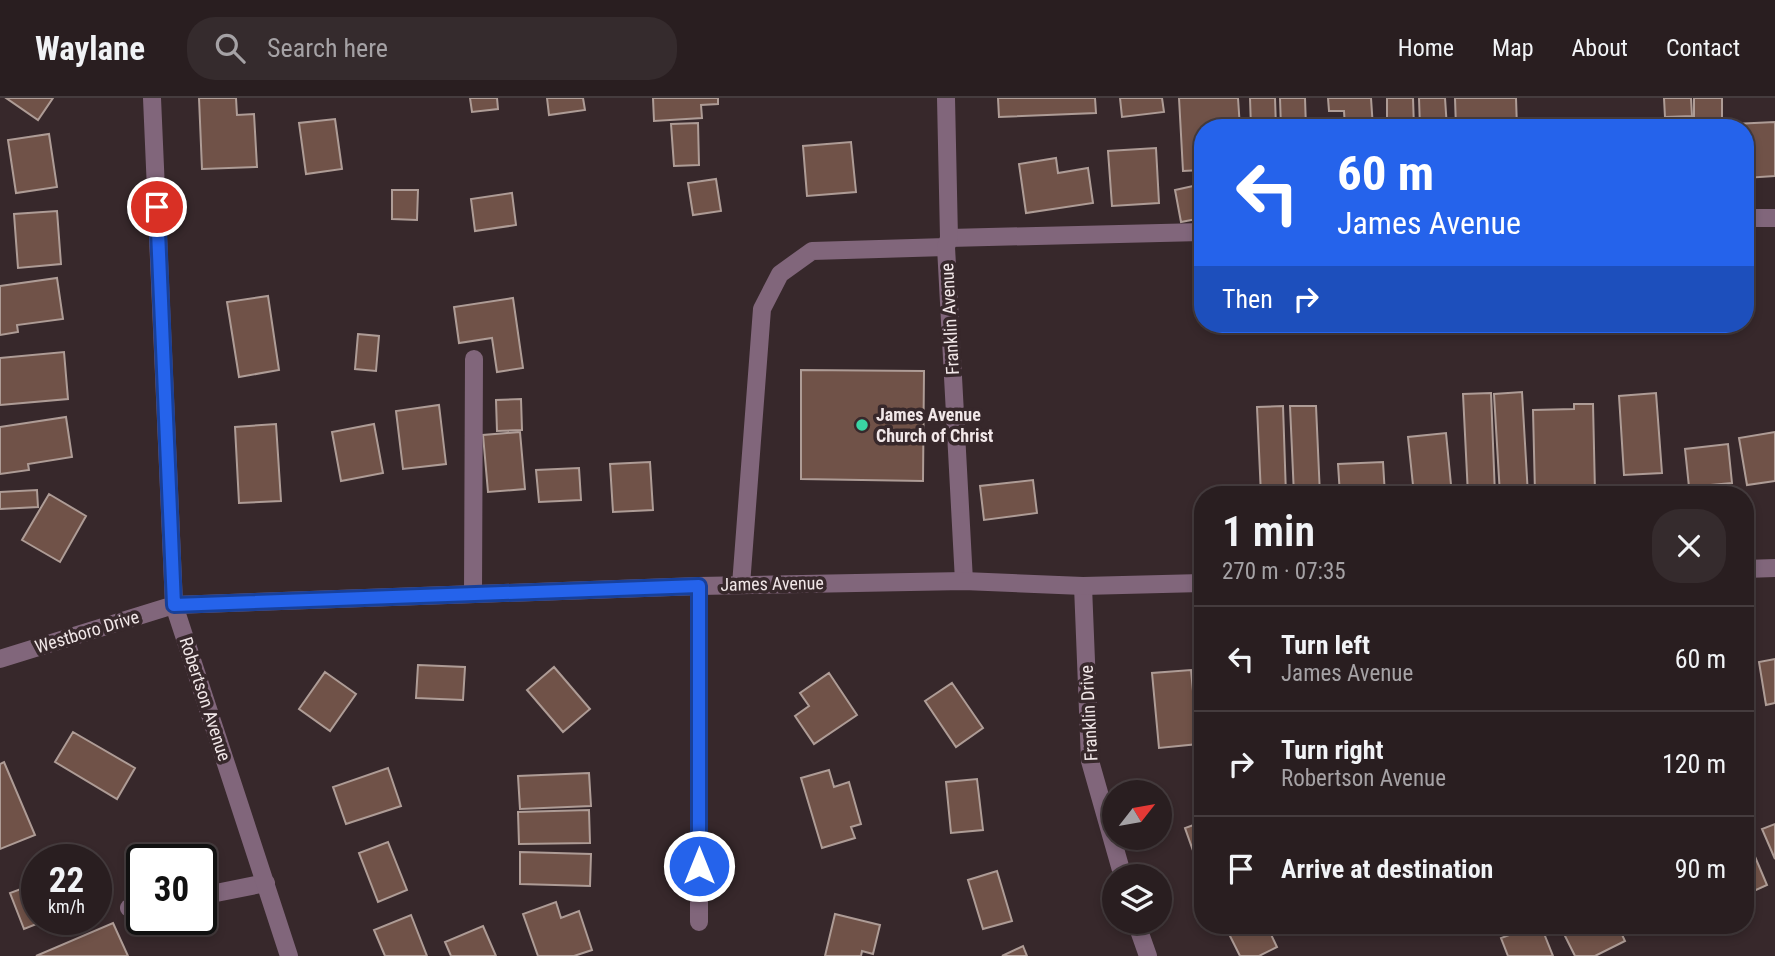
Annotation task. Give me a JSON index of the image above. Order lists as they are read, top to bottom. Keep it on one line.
{"streets":{"street":["Franklin Avenue","James Avenue","Westboro Drive","Robertson Avenue","Franklin Drive"]},"crossings":[["Franklin Avenue","James Avenue"],["James Avenue","Westboro Drive"],["James Avenue","Robertson Avenue"],["James Avenue","Franklin Drive"],["Westboro Drive","Robertson Avenue"]],"places":["James Avenue Church of Christ"],"north":"top right","page":{"header":"Waylane","search":"Search here","nav":["Home","Map","About","Contact"],"turn":["60 m","James Avenue"],"then":"Then","heading":["1 min","270 m · 07:35"],"list":[{"name":"Turn left","note":"James Avenue","value":"60 m"},{"name":"Turn right","note":"Robertson Avenue","value":"120 m"},{"name":"Arrive at destination","value":"90 m"}],"speed":"22 km/h","limit":"30"}}
